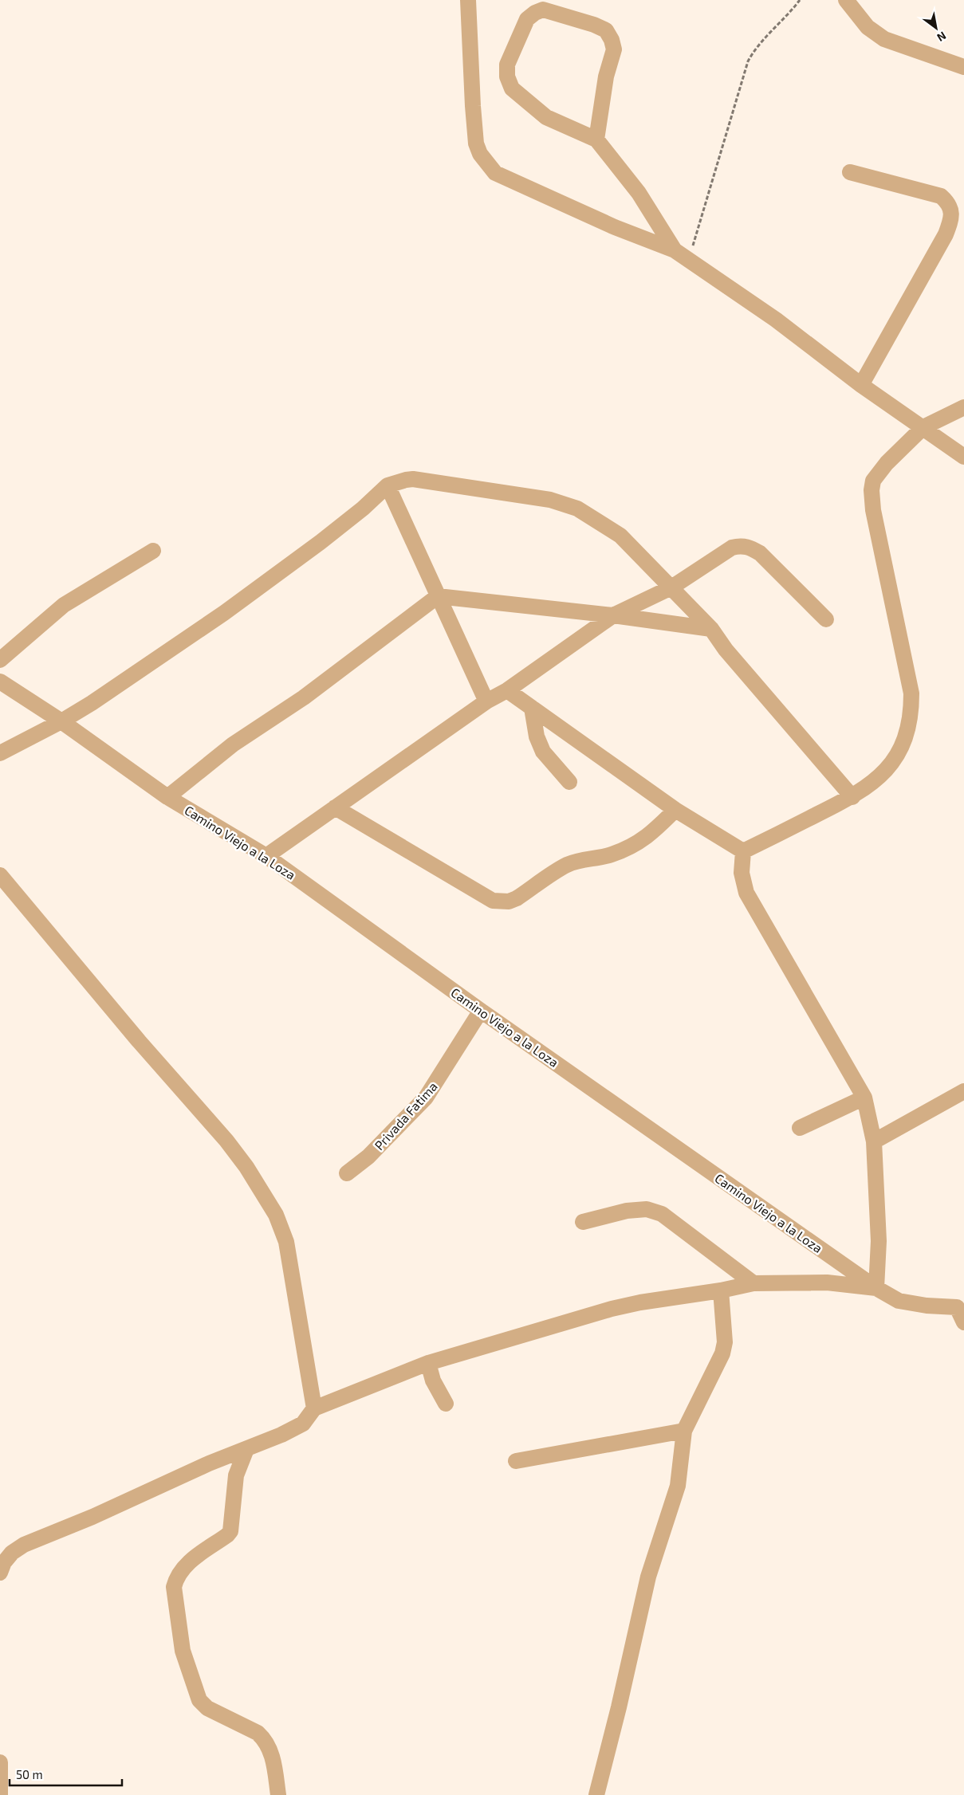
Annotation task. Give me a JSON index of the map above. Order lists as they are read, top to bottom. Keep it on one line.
{"streets":{"street":["Camino Viejo a la Loza","Privada Fatima"]},"crossings":[["Camino Viejo a la Loza","Privada Fatima"]],"scale_bar":"50 m","north":"bottom right"}
